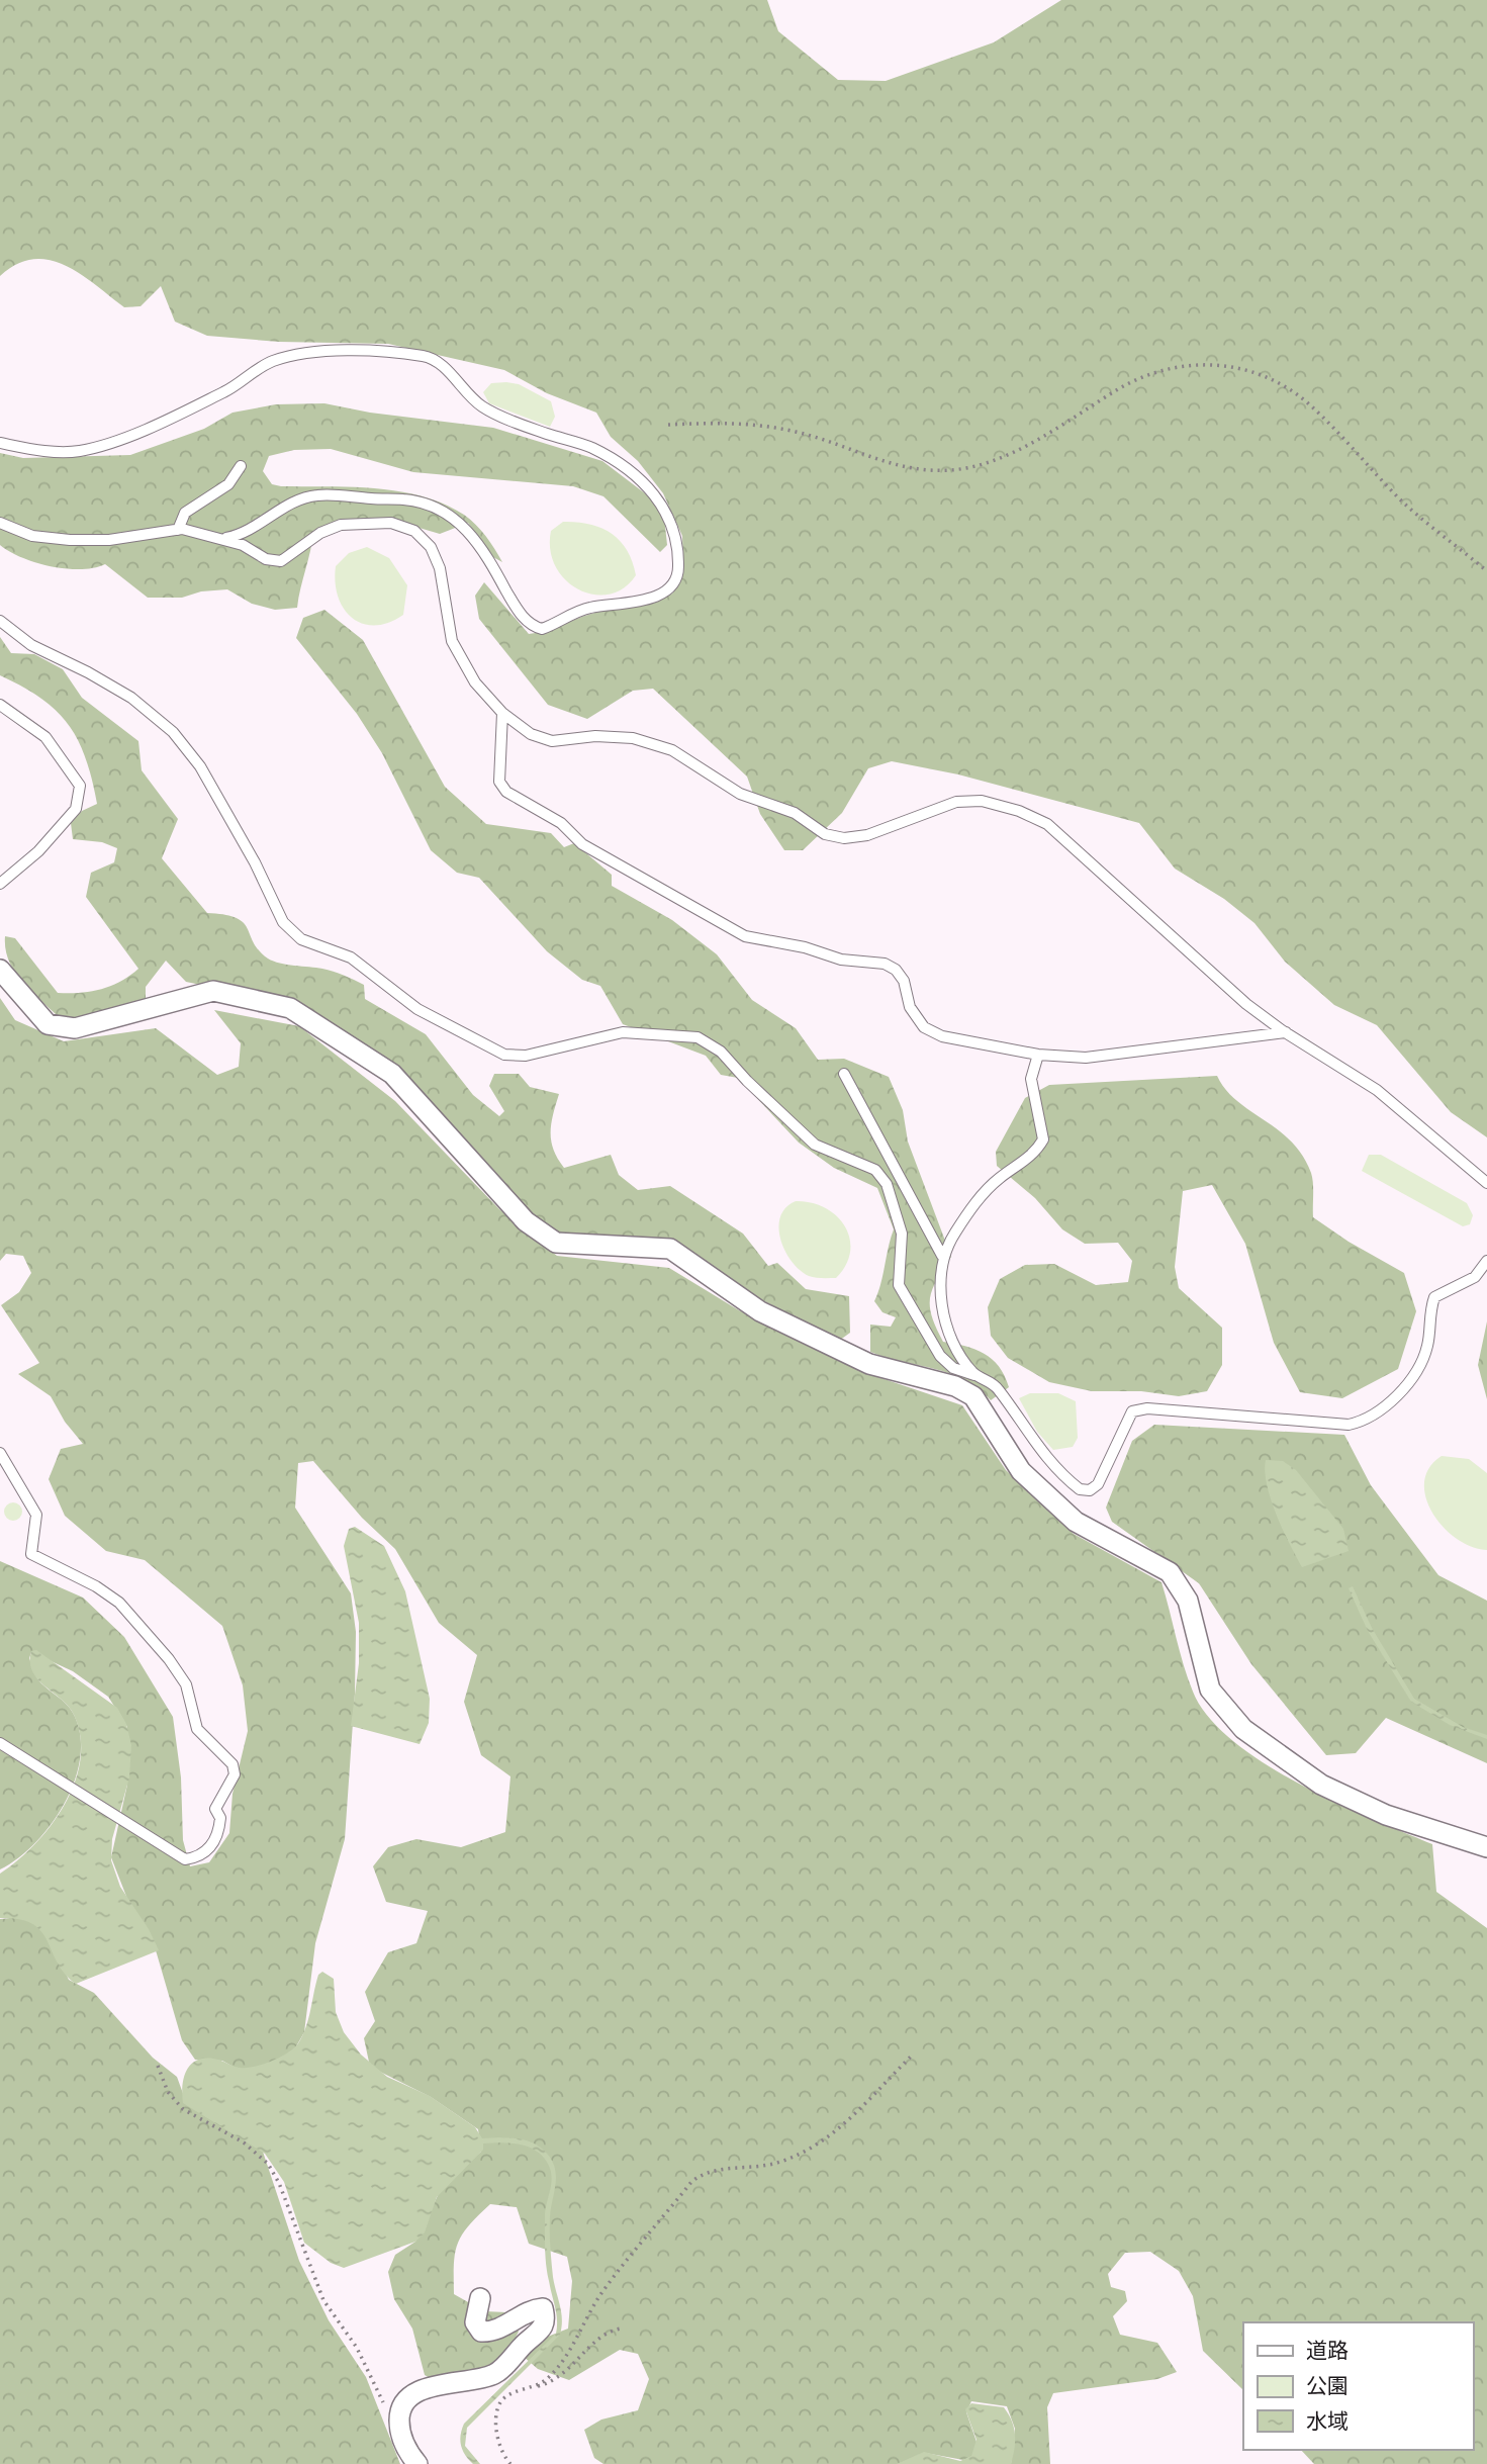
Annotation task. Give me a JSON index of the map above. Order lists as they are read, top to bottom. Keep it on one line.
{"legend":["道路","公園","水域"]}
